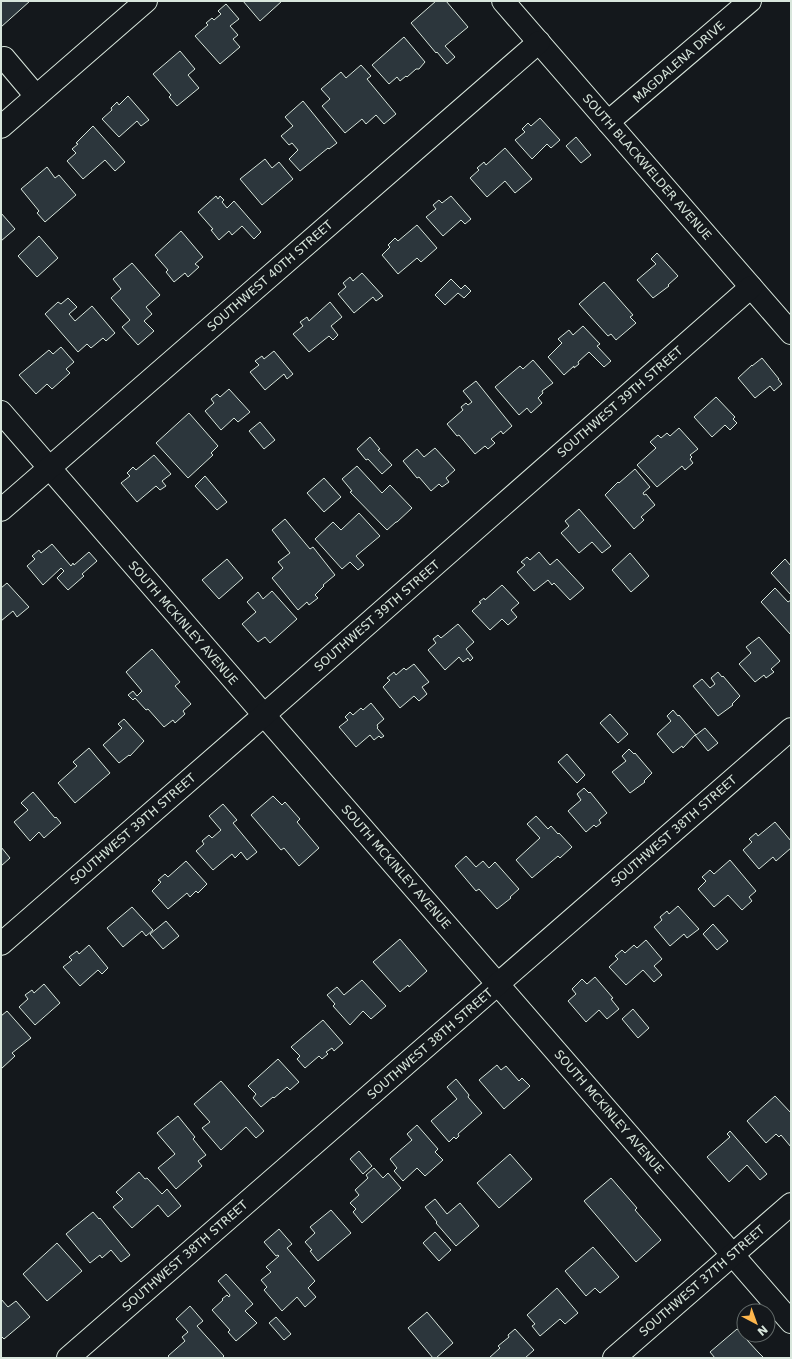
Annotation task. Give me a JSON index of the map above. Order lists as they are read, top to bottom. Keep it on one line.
{"streets":{"street":["MAGDALENA DRIVE","SOUTH BLACKWELDER AVENUE","SOUTHWEST 40TH STREET","SOUTHWEST 39TH STREET","SOUTH MCKINLEY AVENUE","SOUTHWEST 38TH STREET","SOUTHWEST 37TH STREET"]},"crossings":[["MAGDALENA DRIVE","SOUTH BLACKWELDER AVENUE"],["SOUTH BLACKWELDER AVENUE","SOUTHWEST 40TH STREET"],["SOUTH BLACKWELDER AVENUE","SOUTHWEST 39TH STREET"],["SOUTHWEST 40TH STREET","SOUTH MCKINLEY AVENUE"],["SOUTHWEST 39TH STREET","SOUTH MCKINLEY AVENUE"],["SOUTH MCKINLEY AVENUE","SOUTHWEST 38TH STREET"],["SOUTH MCKINLEY AVENUE","SOUTHWEST 37TH STREET"]],"north":"bottom right"}
